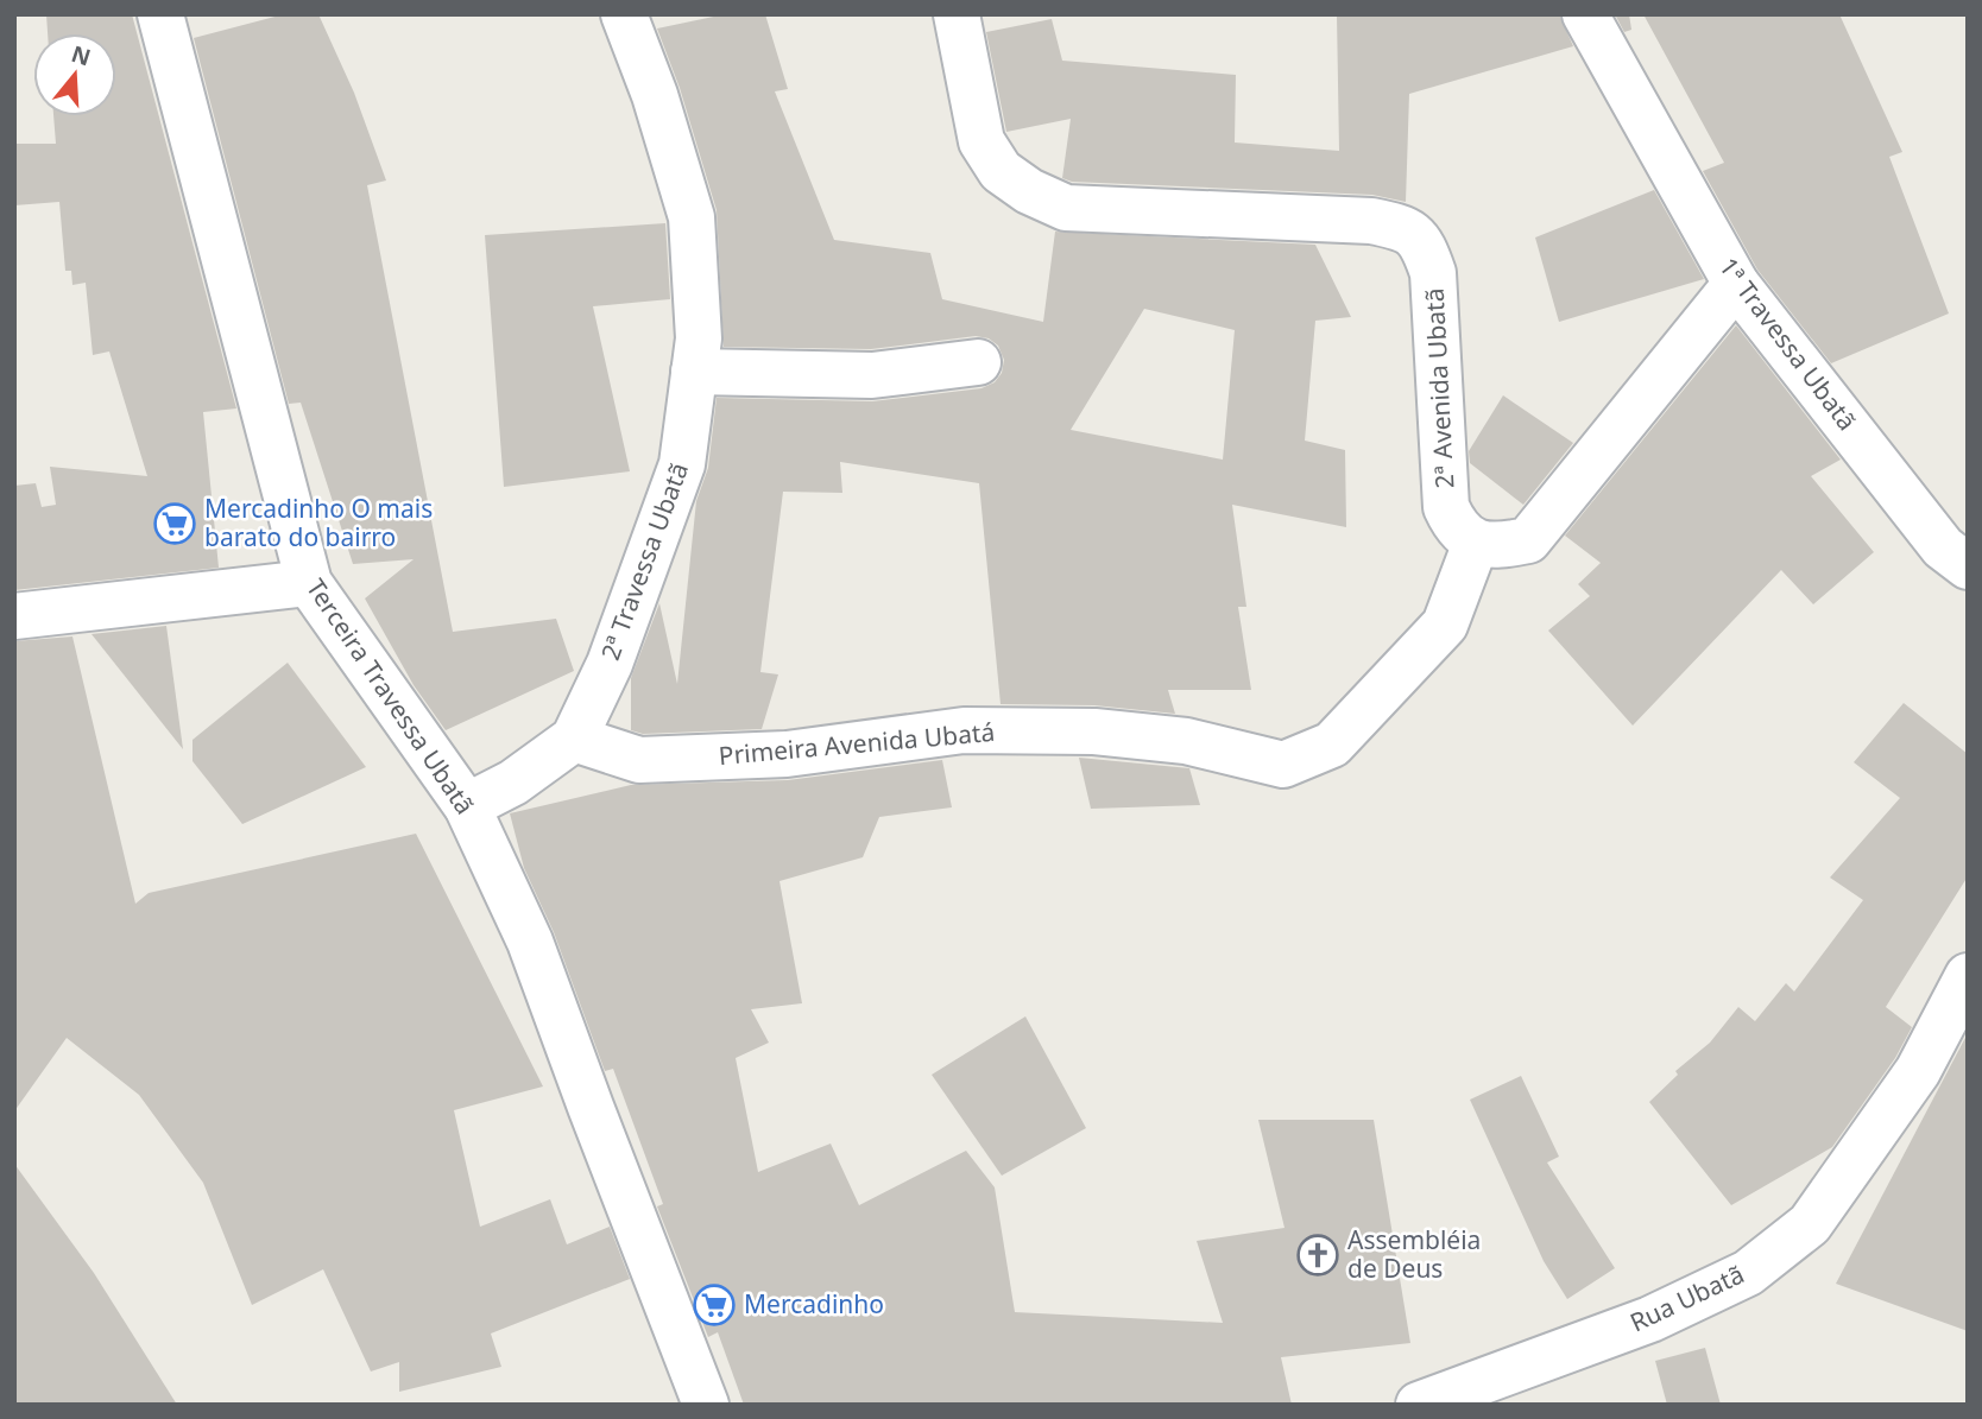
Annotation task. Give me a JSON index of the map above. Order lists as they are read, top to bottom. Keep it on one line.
{"streets":{"street":["1ª Travessa Ubatã","2ª Avenida Ubatã","2ª Travessa Ubatã","Terceira Travessa Ubatã","Primeira Avenida Ubatá","Rua Ubatã"]},"crossings":[["2ª Avenida Ubatã","Primeira Avenida Ubatá"],["2ª Travessa Ubatã","Terceira Travessa Ubatã"],["2ª Travessa Ubatã","Primeira Avenida Ubatá"]],"places":{"supermarket":["Mercadinho O mais barato do bairro","Mercadinho"],"church":["Assembléia de Deus"]},"north":"top"}
